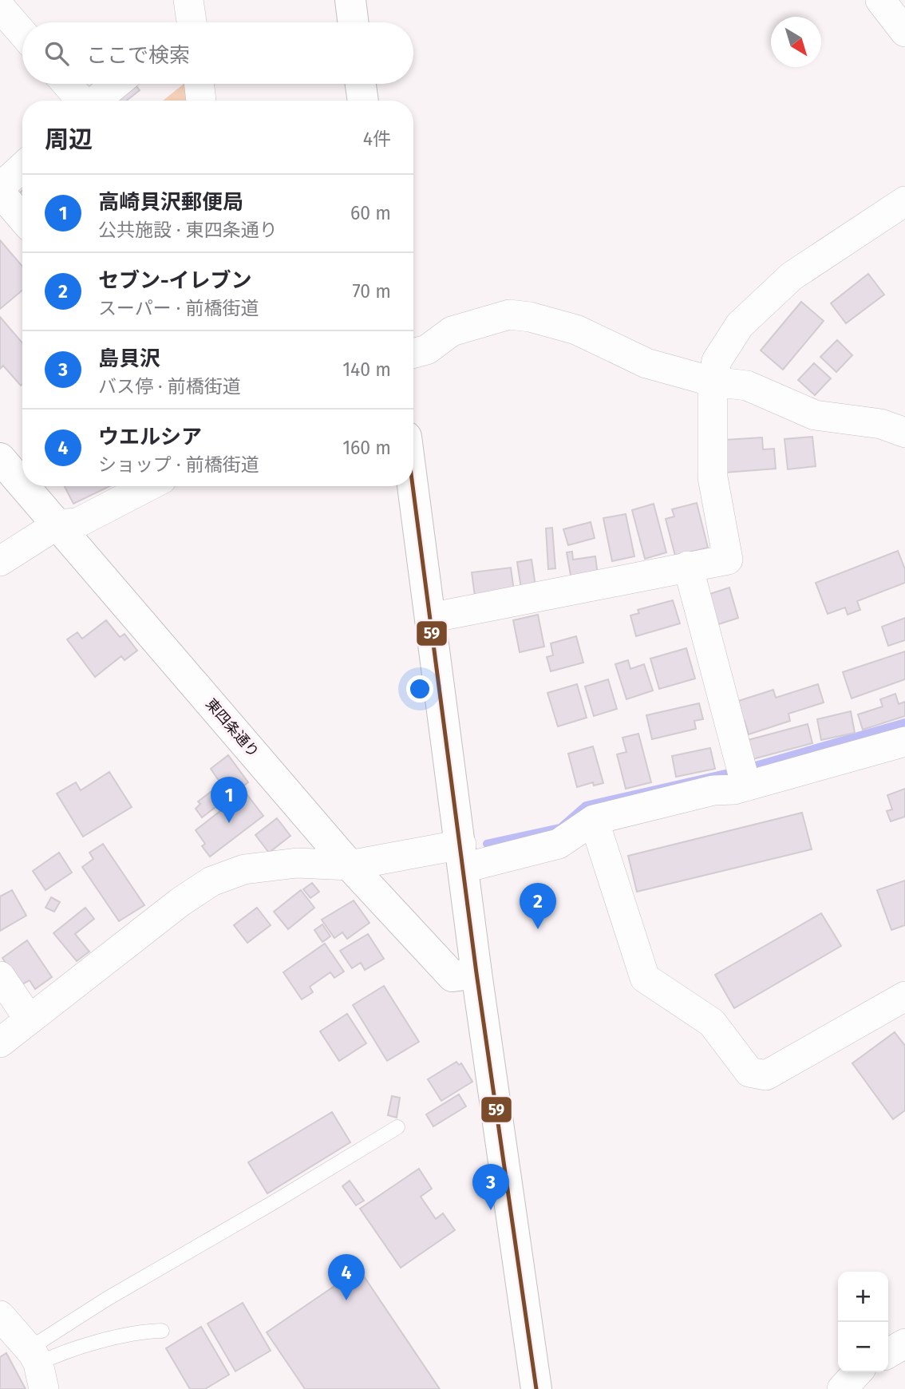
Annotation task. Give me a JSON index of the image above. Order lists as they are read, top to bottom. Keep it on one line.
{"streets":{"main road":["東四条通り"]},"lines":["transit line 59"],"north":"bottom right","page":{"search":"ここで検索","heading":["周辺","4件"],"list":[{"mark":"1","name":"高崎貝沢郵便局","note":"公共施設 · 東四条通り","value":"60 m"},{"mark":"2","name":"セブン-イレブン","note":"スーパー · 前橋街道","value":"70 m"},{"mark":"3","name":"島貝沢","note":"バス停 · 前橋街道","value":"140 m"},{"mark":"4","name":"ウエルシア","note":"ショップ · 前橋街道","value":"160 m"}],"pins":["1","2","3","4"],"map_buttons":["+","−"]}}
